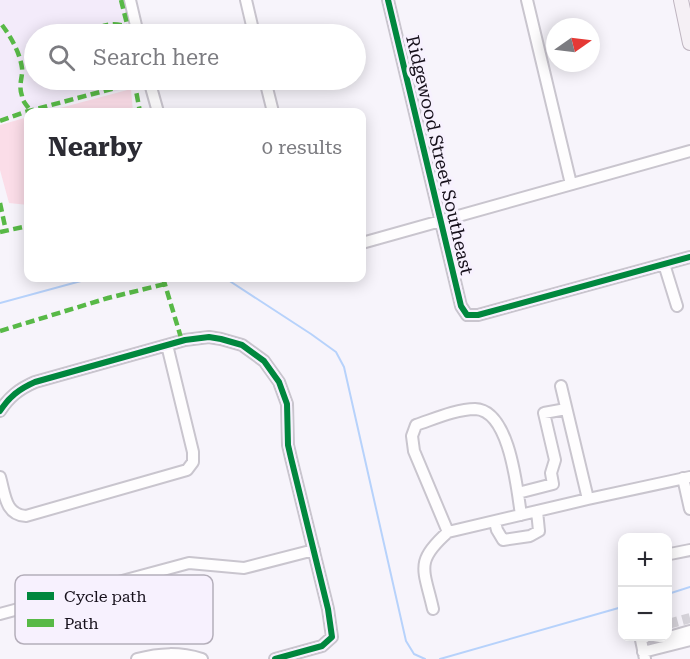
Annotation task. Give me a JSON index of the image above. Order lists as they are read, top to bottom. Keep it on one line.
{"streets":{"street":["Ridgewood Street Southeast"]},"legend":["Cycle path","Path"],"north":"right","page":{"search":"Search here","heading":["Nearby","0 results"],"map_buttons":["+","−"]}}
